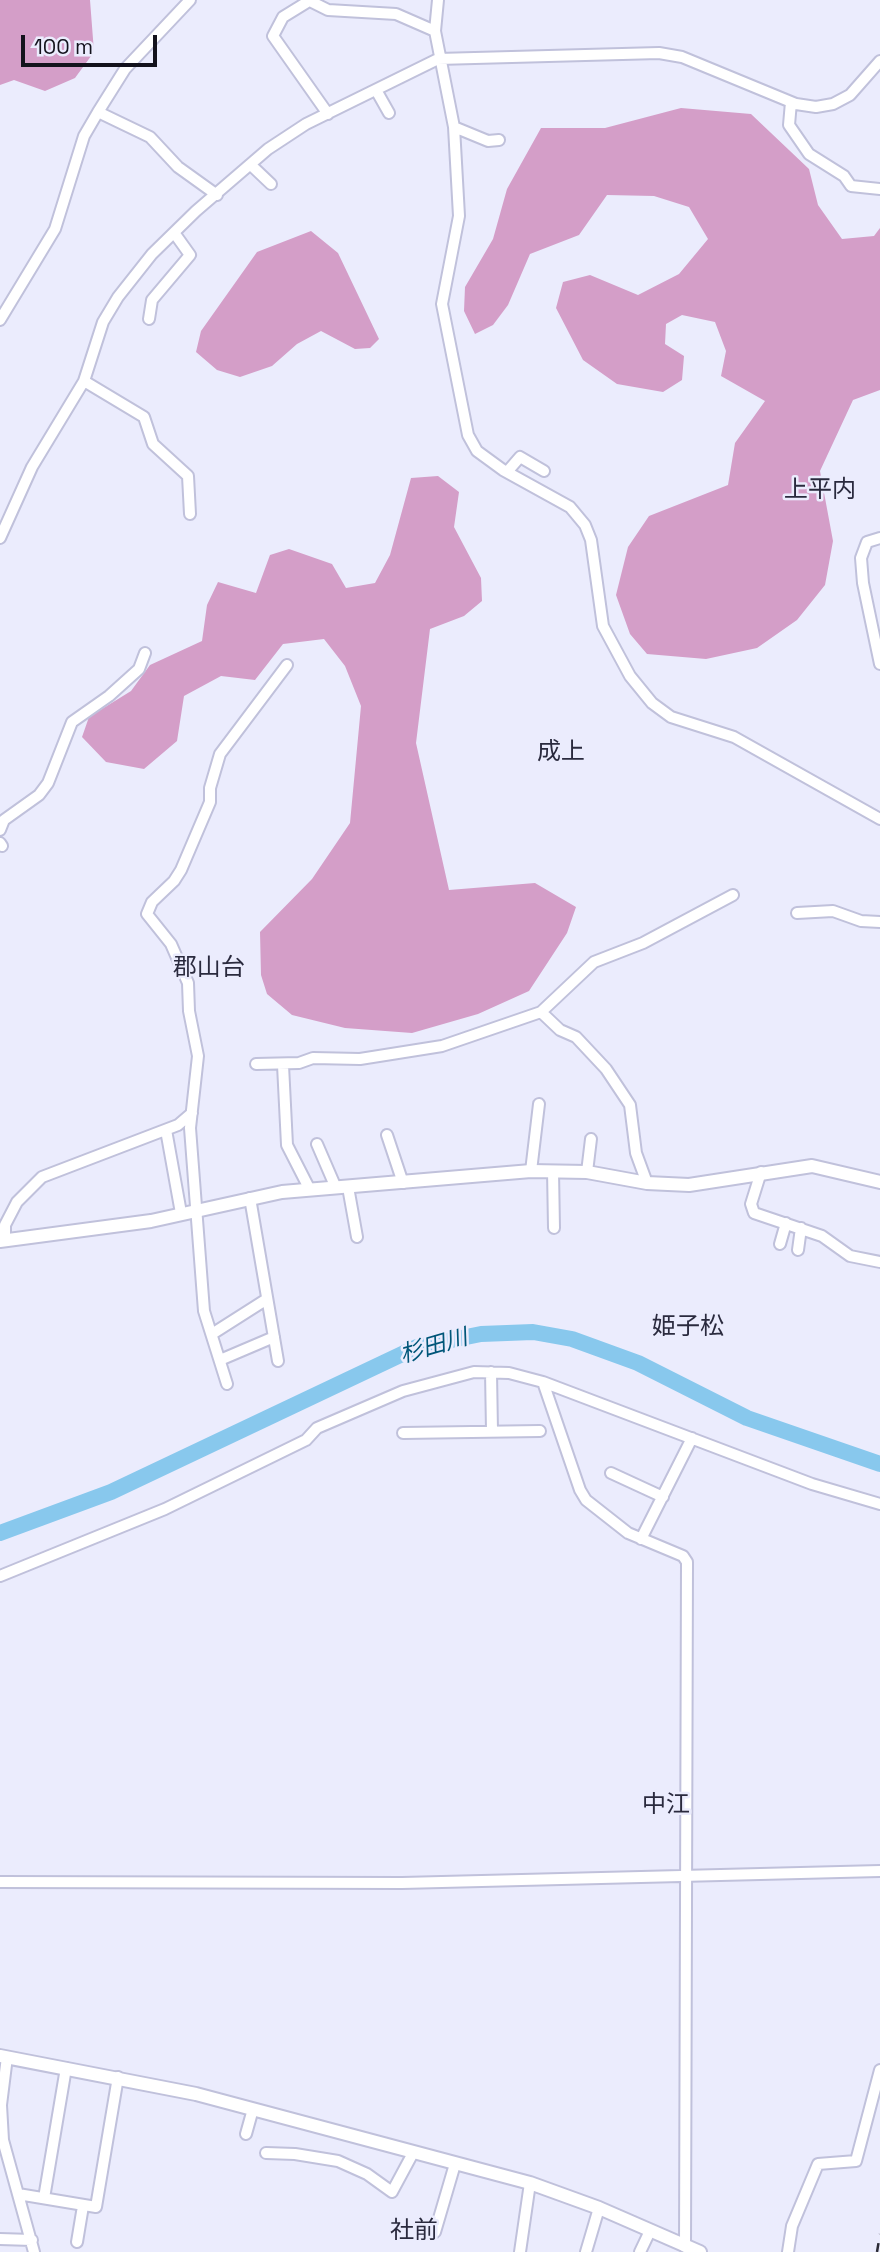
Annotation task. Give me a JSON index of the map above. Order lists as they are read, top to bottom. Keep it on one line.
{"districts":["上平内","成上","郡山台","姫子松","中江","社前"],"water":["杉田川"],"scale_bar":"100 m"}
